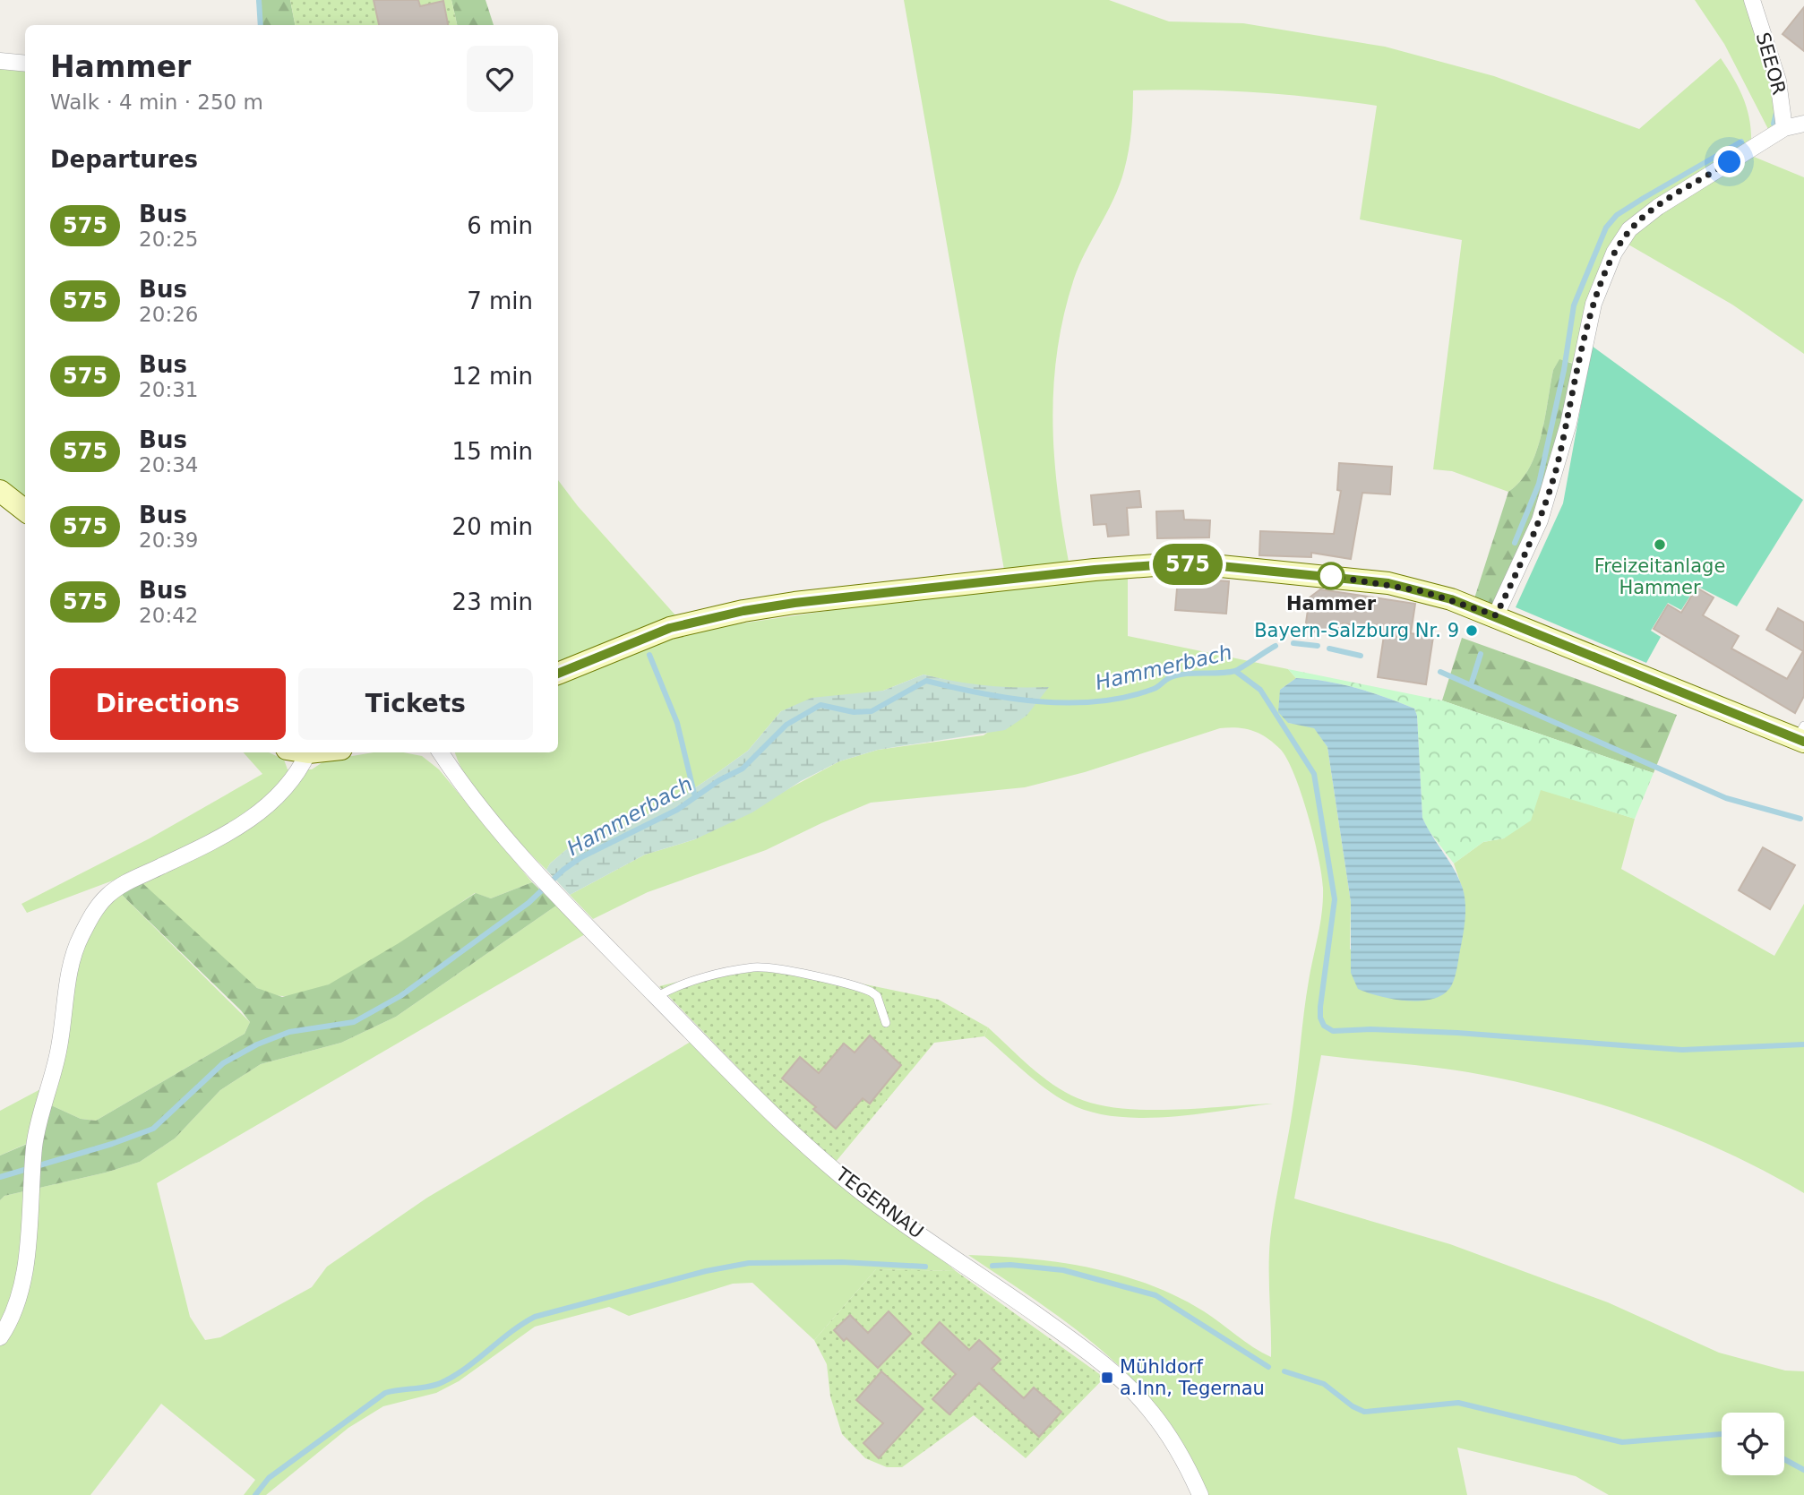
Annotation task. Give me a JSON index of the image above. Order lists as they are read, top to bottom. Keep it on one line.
{"streets":{"street":["SEEOR","TEGERNAU"]},"water":["Hammerbach"],"places":{"other":["Freizeitanlage Hammer","Hammer","Bayern-Salzburg Nr. 9"],"transit":["Mühldorf a.Inn, Tegernau"]},"lines":["bus line 575"],"page":{"on_map":"575","heading":[["Hammer","Walk · 4 min · 250 m"],"Departures"],"list":[{"mark":"575","name":"Bus","note":"20:25","value":"6 min"},{"mark":"575","name":"Bus","note":"20:26","value":"7 min"},{"mark":"575","name":"Bus","note":"20:31","value":"12 min"},{"mark":"575","name":"Bus","note":"20:34","value":"15 min"},{"mark":"575","name":"Bus","note":"20:39","value":"20 min"},{"mark":"575","name":"Bus","note":"20:42","value":"23 min"}],"buttons":["Directions","Tickets"]}}
